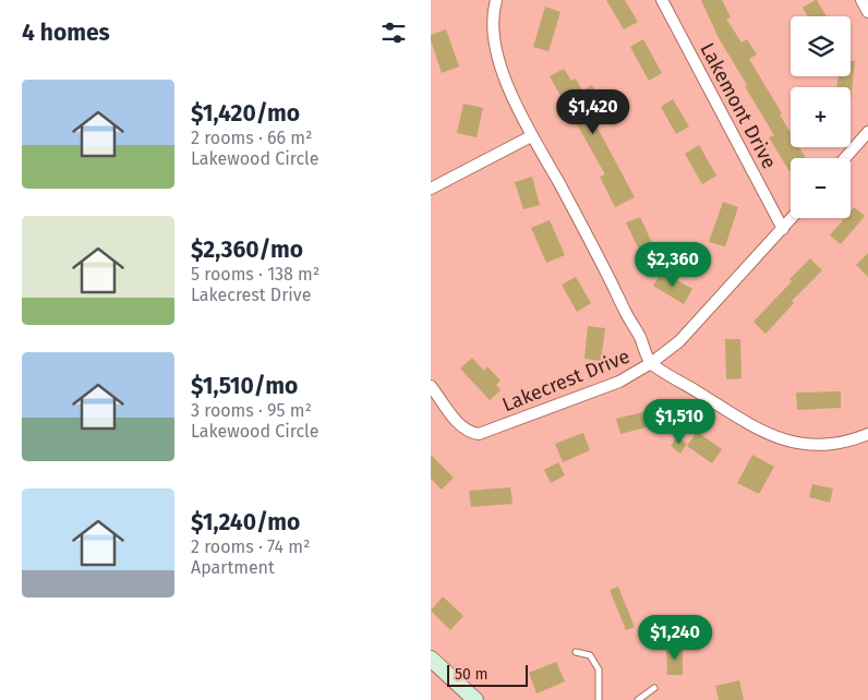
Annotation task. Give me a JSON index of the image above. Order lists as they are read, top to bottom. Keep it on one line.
{"streets":{"street":["Lakemont Drive","Lakecrest Drive"]},"crossings":[["Lakemont Drive","Lakecrest Drive"]],"scale_bar":"50 m","page":{"heading":"4 homes","map_buttons":["+","−"],"list":[{"name":"$1,420/mo","note":"2 rooms · 66 m² · Lakewood Circle"},{"name":"$2,360/mo","note":"5 rooms · 138 m² · Lakecrest Drive"},{"name":"$1,510/mo","note":"3 rooms · 95 m² · Lakewood Circle"},{"name":"$1,240/mo","note":"2 rooms · 74 m² · Apartment"}],"price":["$1,420","$2,360","$1,510","$1,240"],"scale":"50 m"}}
